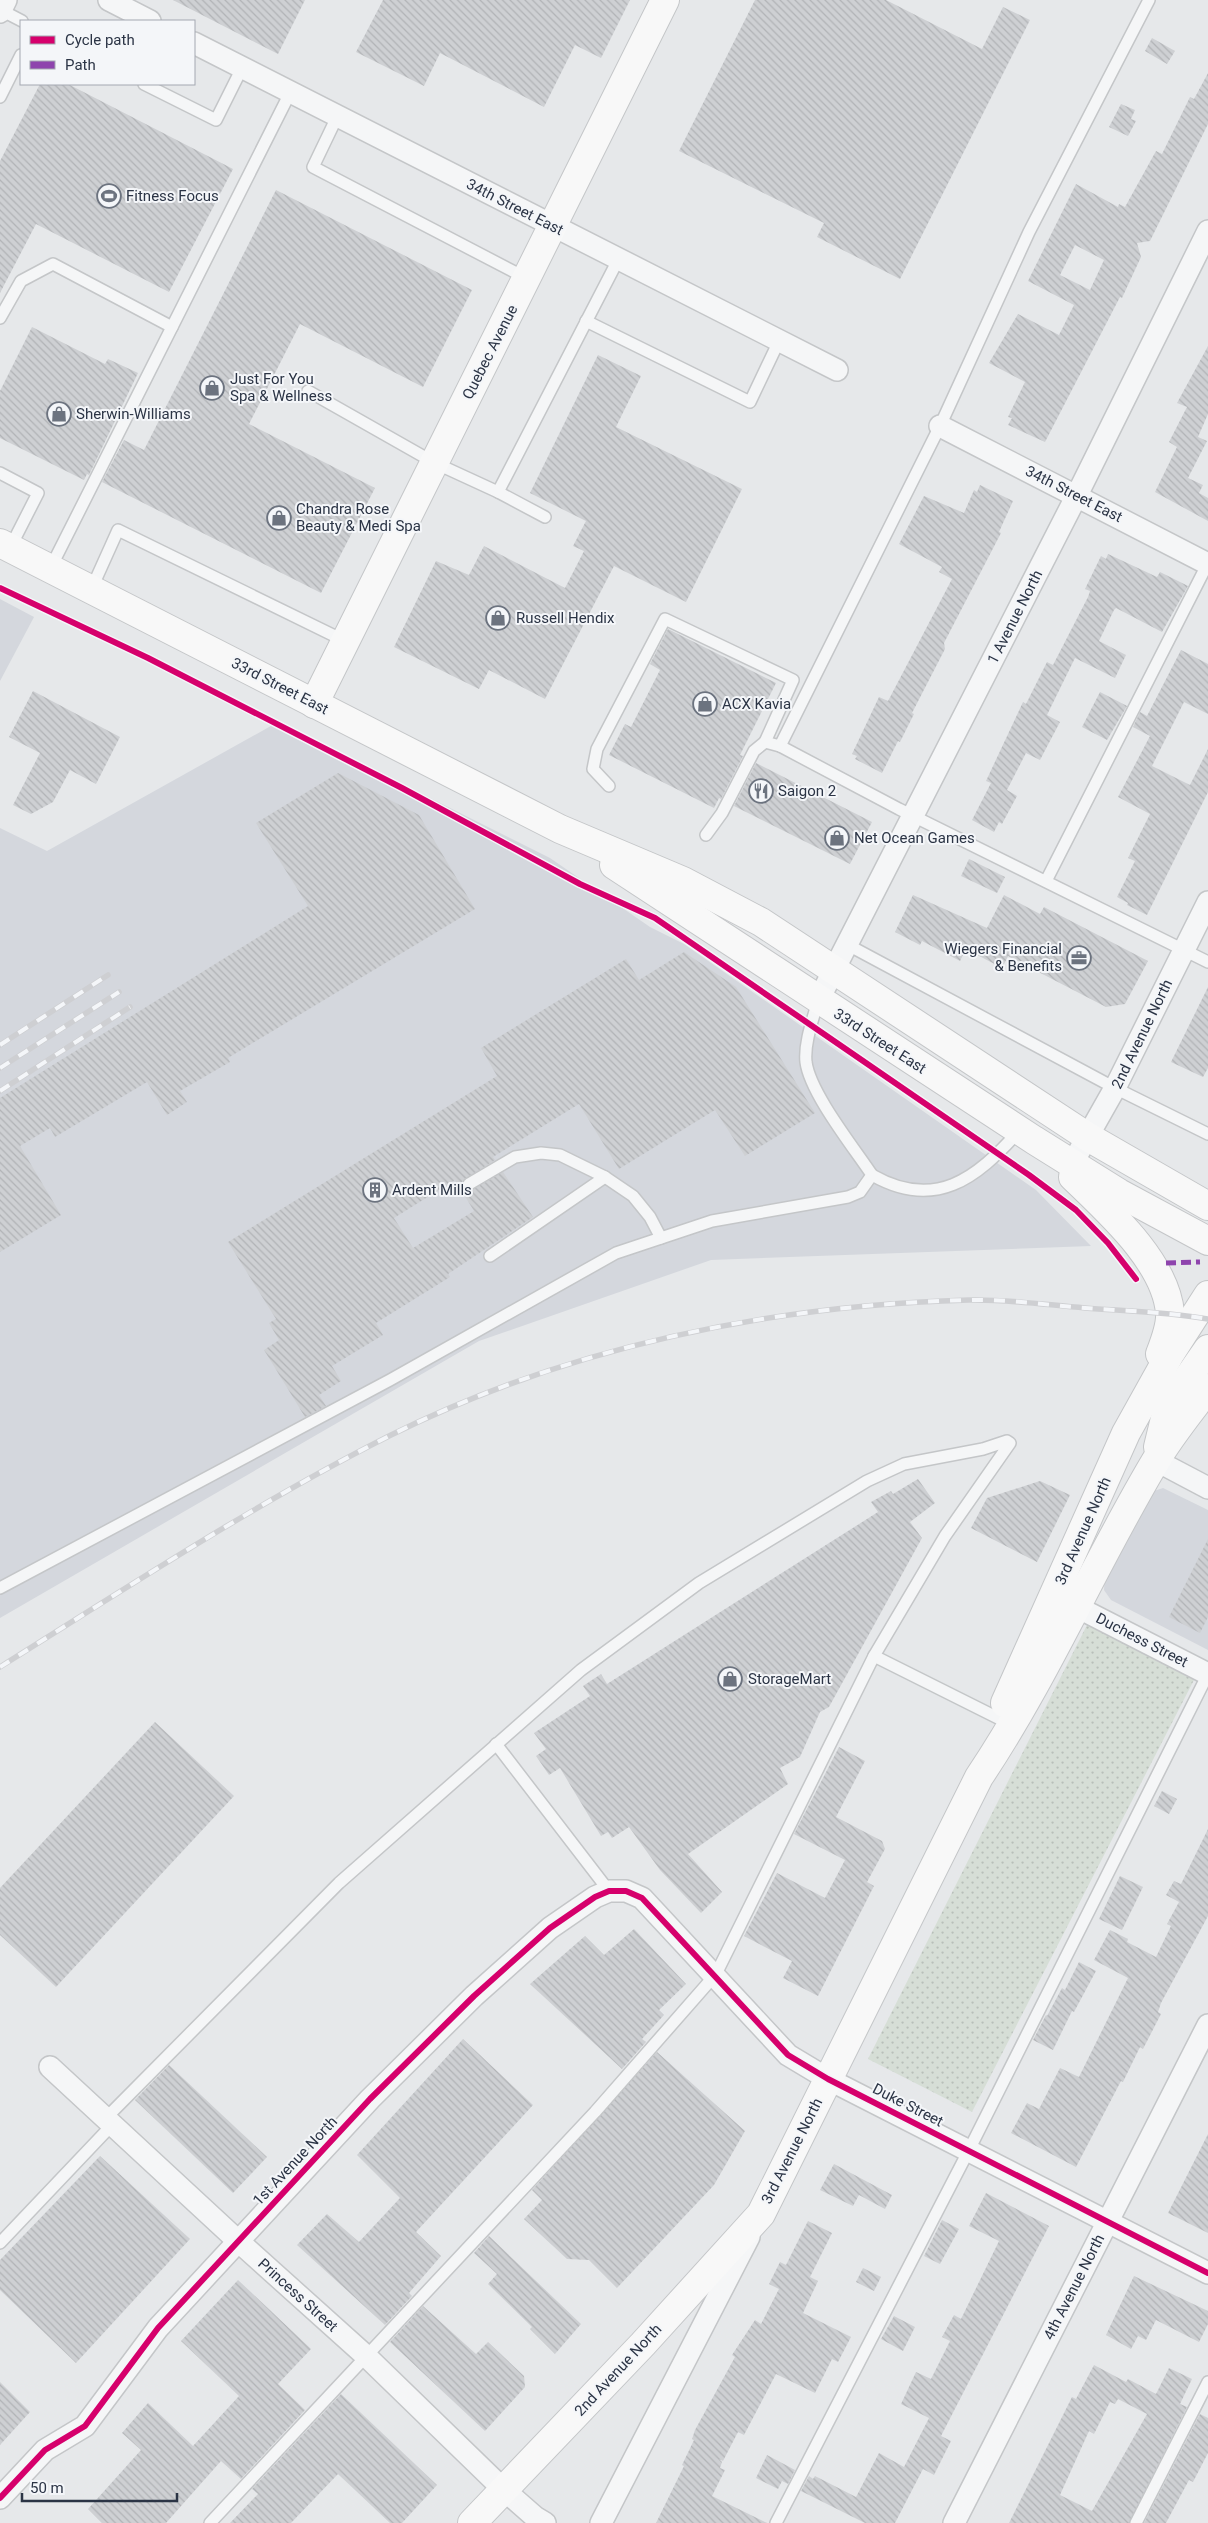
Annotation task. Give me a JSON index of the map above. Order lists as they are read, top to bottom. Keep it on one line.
{"streets":{"main road":["Quebec Avenue","33rd Street East","2nd Avenue North","3rd Avenue North"],"street":["34th Street East","1 Avenue North","Duchess Street","Duke Street","1st Avenue North","4th Avenue North","Princess Street"]},"crossings":[["34th Street East","Quebec Avenue"],["34th Street East","1 Avenue North"],["Quebec Avenue","33rd Street East"],["1 Avenue North","33rd Street East"],["33rd Street East","2nd Avenue North"],["2nd Avenue North","3rd Avenue North"],["2nd Avenue North","Princess Street"],["3rd Avenue North","Duchess Street"],["3rd Avenue North","Duke Street"],["Duke Street","1st Avenue North"],["Duke Street","4th Avenue North"],["1st Avenue North","Princess Street"]],"places":{"sports":["Fitness Focus"],"shop":["Just For You Spa & Wellness","Sherwin-Williams","Chandra Rose Beauty & Medi Spa","Russell Hendix","ACX Kavia","Net Ocean Games","StorageMart"],"restaurant":["Saigon 2"],"office":["Wiegers Financial & Benefits"],"building":["Ardent Mills"]},"legend":["Cycle path","Path"],"scale_bar":"50 m"}
